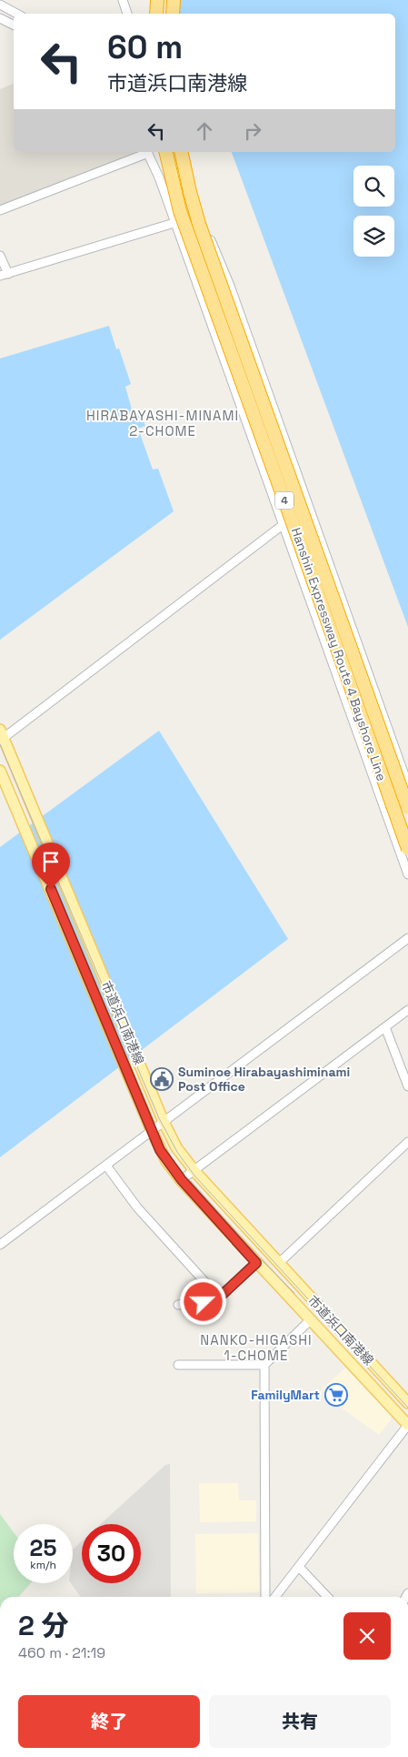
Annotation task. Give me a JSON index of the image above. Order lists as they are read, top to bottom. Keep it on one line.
{"streets":{"highway":["4","Hanshin Expressway Route 4 Bayshore Line"],"main road":["市道浜口南港線"]},"districts":["HIRABAYASHI-MINAMI 2-CHOME","NANKO-HIGASHI 1-CHOME"],"places":{"public building":["Suminoe Hirabayashiminami Post Office"],"supermarket":["FamilyMart"]},"page":{"turn":["60 m","市道浜口南港線"],"speed":"25 km/h","limit":"30","heading":["2 分","460 m · 21:19"],"buttons":["終了","共有"]}}
